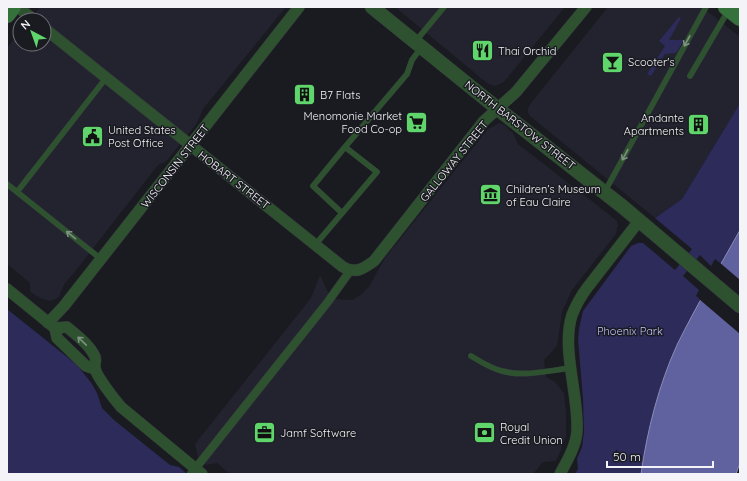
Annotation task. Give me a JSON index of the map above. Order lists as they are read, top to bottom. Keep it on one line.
{"streets":{"street":["NORTH BARSTOW STREET","GALLOWAY STREET","WISCONSIN STREET","HOBART STREET"]},"crossings":[["NORTH BARSTOW STREET","GALLOWAY STREET"],["GALLOWAY STREET","HOBART STREET"],["WISCONSIN STREET","HOBART STREET"]],"parks":["Phoenix Park"],"places":{"restaurant":["Thai Orchid"],"bar":["Scooter's"],"building":["B7 Flats","Andante Apartments"],"supermarket":["Menomonie Market Food Co-op"],"public building":["United States Post Office"],"museum":["Children’s Museum of Eau Claire"],"office":["Jamf Software"],"bank":["Royal Credit Union"]},"scale_bar":"50 m","north":"top left"}
